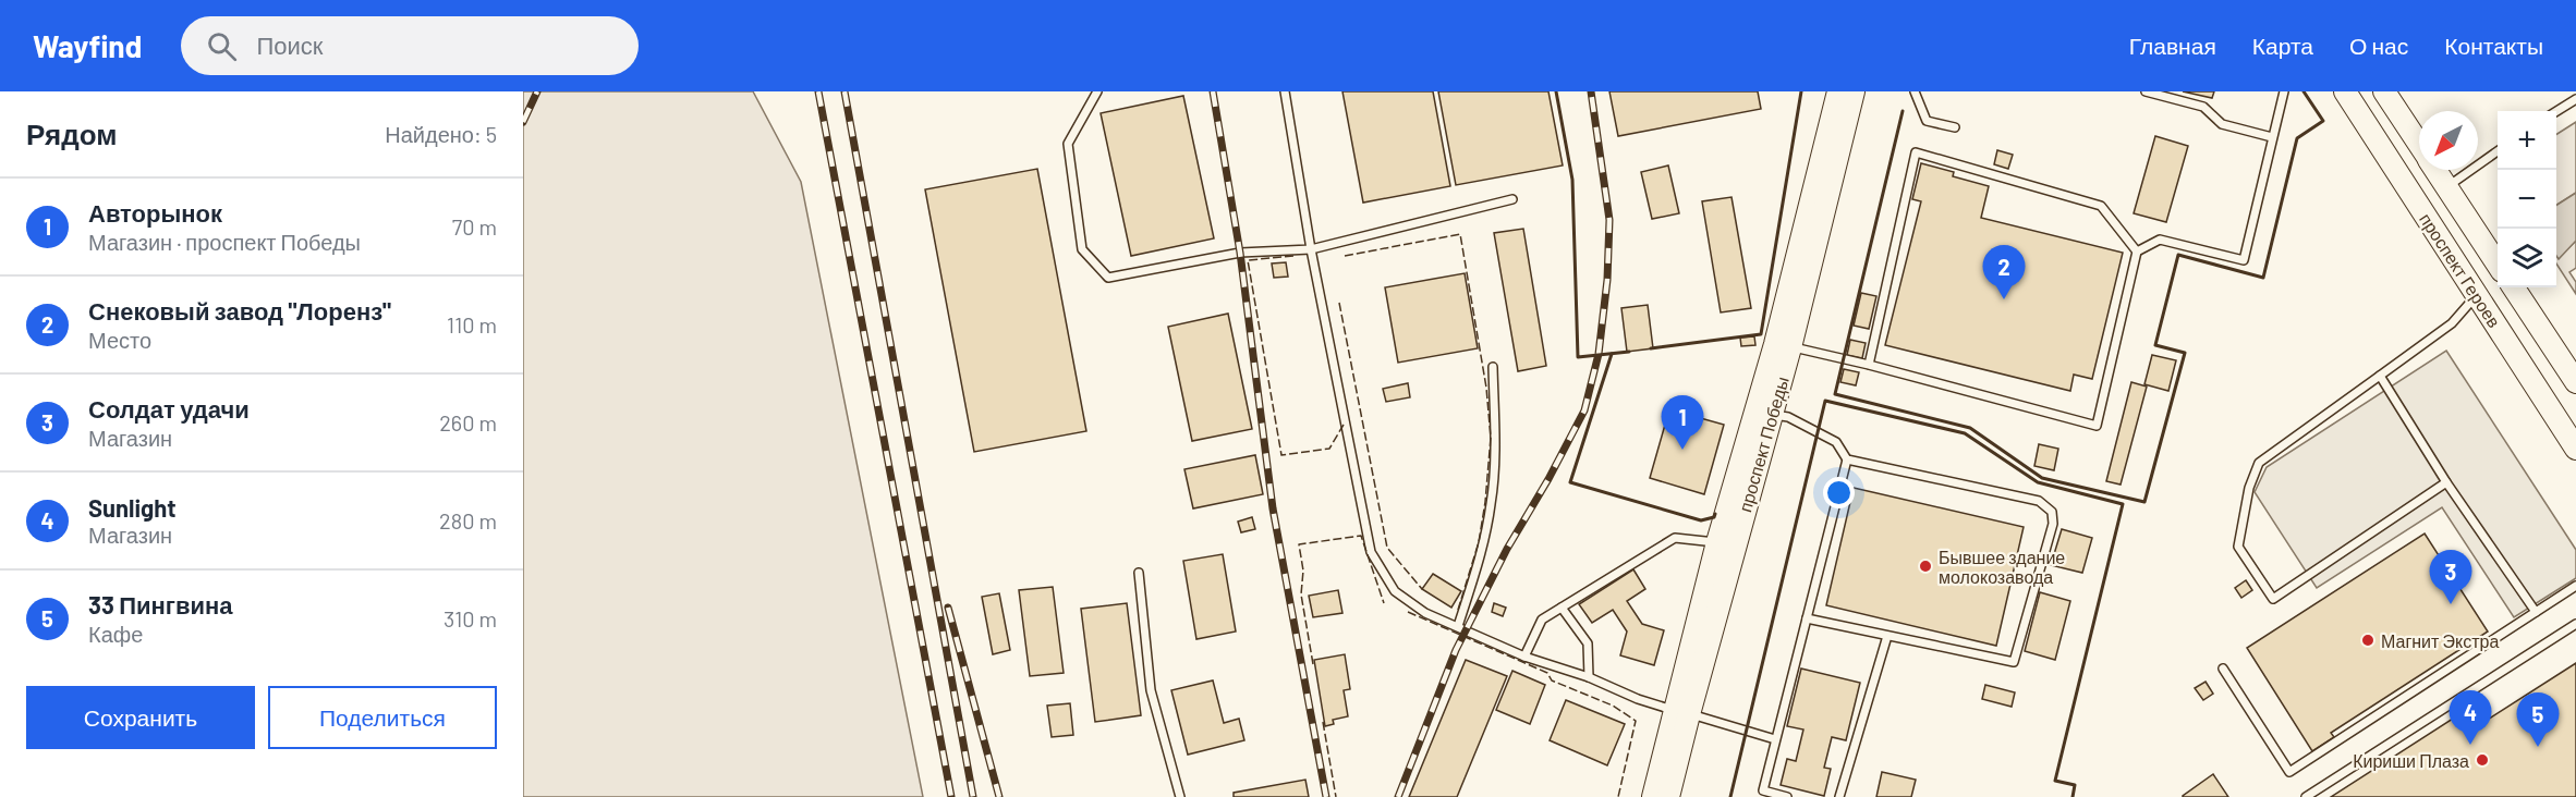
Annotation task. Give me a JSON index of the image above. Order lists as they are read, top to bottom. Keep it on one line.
{"streets":{"main road":["проспект Героев","проспект Победы"]},"places":["Бывшее здание молокозавода","Магнит Экстра","Кириши Плаза"],"north":"bottom left","page":{"header":"Wayfind","search":"Поиск","nav":["Главная","Карта","О нас","Контакты"],"heading":["Рядом","Найдено: 5"],"map_buttons":["+","−"],"list":[{"mark":"1","name":"Авторынок","note":"Магазин · проспект Победы","value":"70 m"},{"mark":"2","name":"Снековый завод \"Лоренз\"","note":"Место","value":"110 m"},{"mark":"3","name":"Солдат удачи","note":"Магазин","value":"260 m"},{"mark":"4","name":"Sunlight","note":"Магазин","value":"280 m"},{"mark":"5","name":"33 Пингвина","note":"Кафе","value":"310 m"}],"pins":["2","1","3","4","5"],"buttons":["Сохранить","Поделиться"]}}
